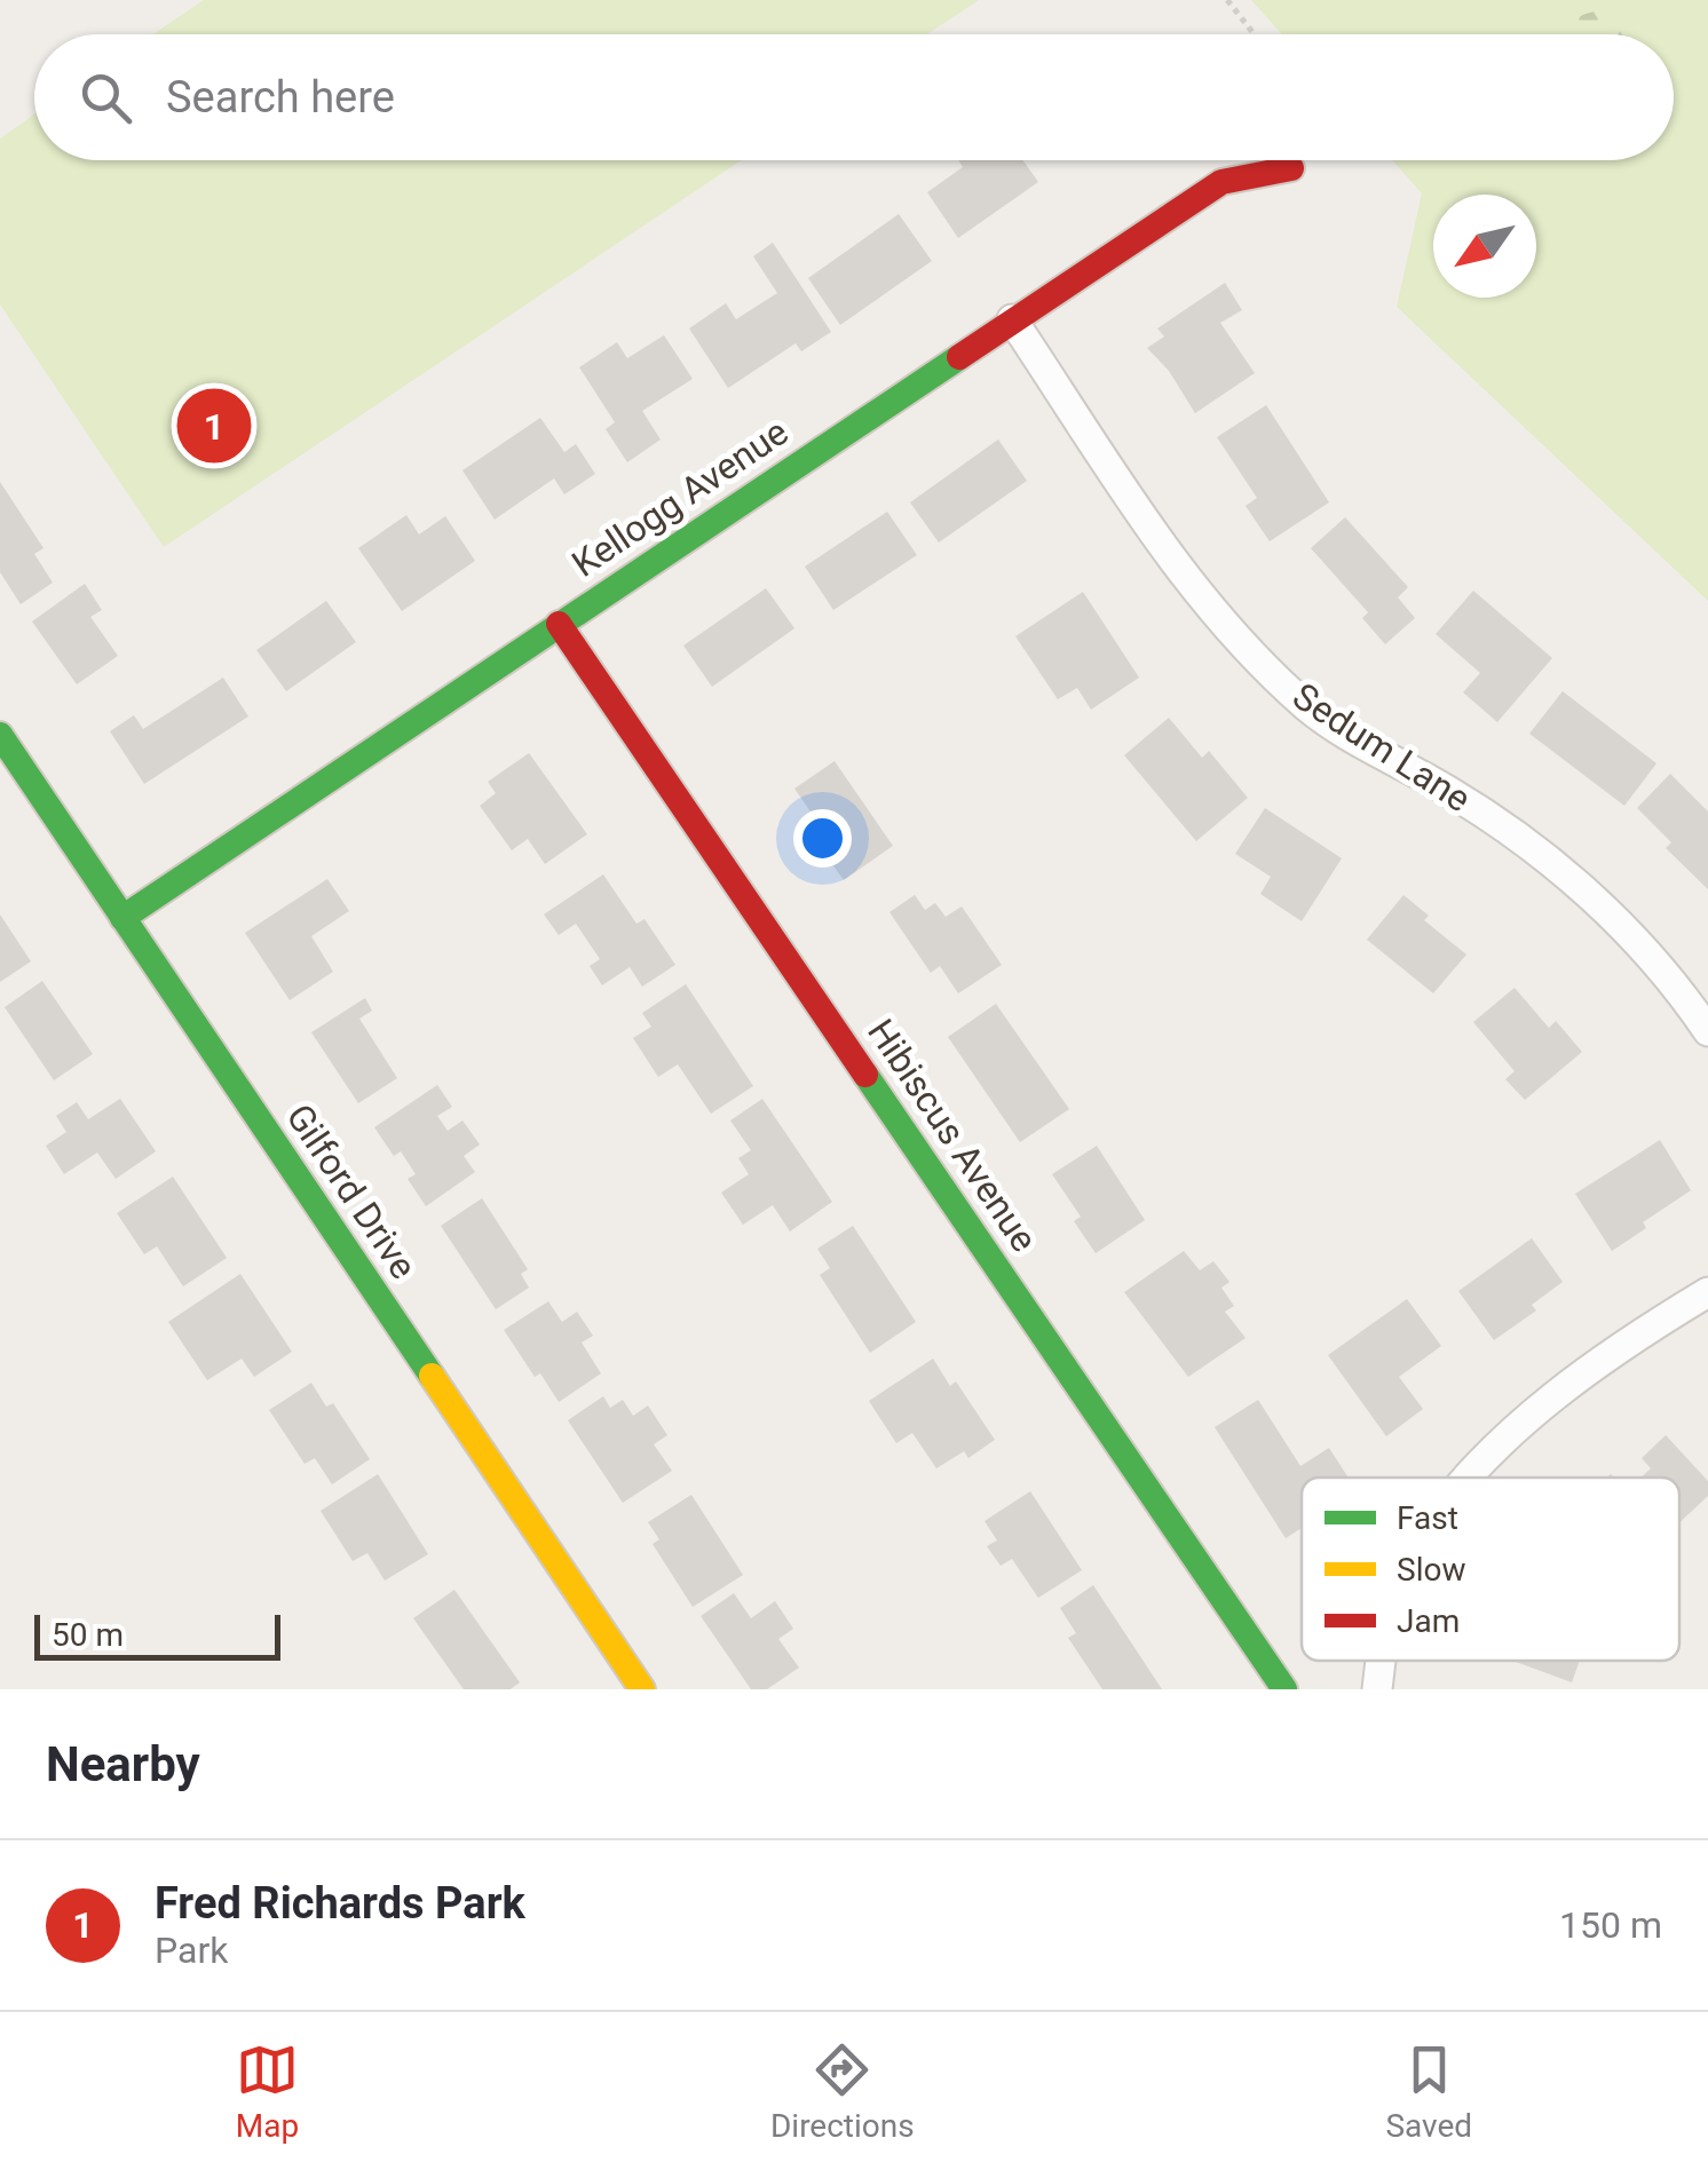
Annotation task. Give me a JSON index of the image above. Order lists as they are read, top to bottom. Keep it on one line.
{"streets":{"street":["Kellogg Avenue","Sedum Lane","Hibiscus Avenue","Gilford Drive"]},"crossings":[["Kellogg Avenue","Sedum Lane"],["Kellogg Avenue","Hibiscus Avenue"],["Kellogg Avenue","Gilford Drive"]],"legend":["Fast","Slow","Jam"],"scale_bar":"50 m","north":"bottom left","page":{"search":"Search here","pins":"1","scale":"50 m","heading":"Nearby","list":[{"mark":"1","name":"Fred Richards Park","note":"Park","value":"150 m"}],"nav":["Map","Directions","Saved"]}}
